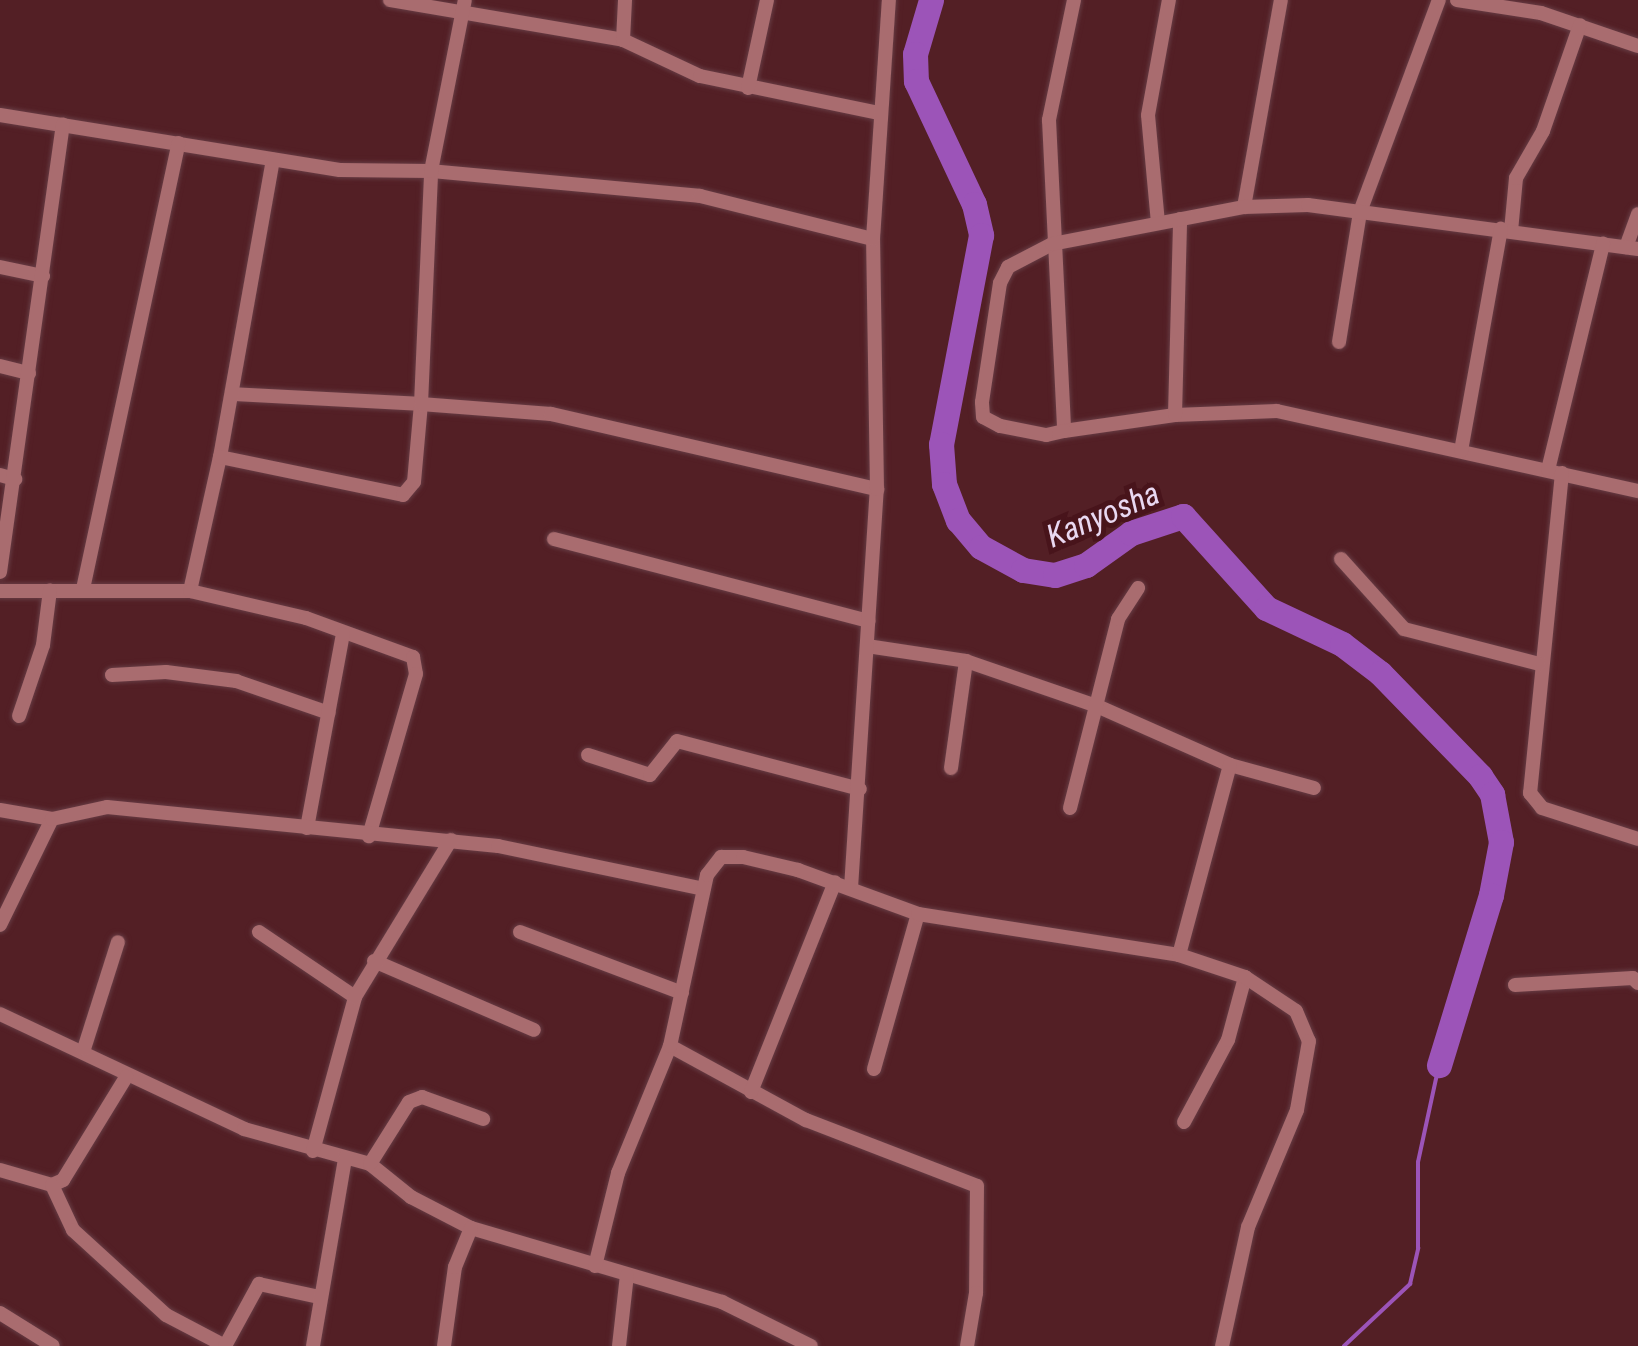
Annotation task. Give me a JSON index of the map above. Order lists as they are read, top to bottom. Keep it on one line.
{"water":["Kanyosha"]}
